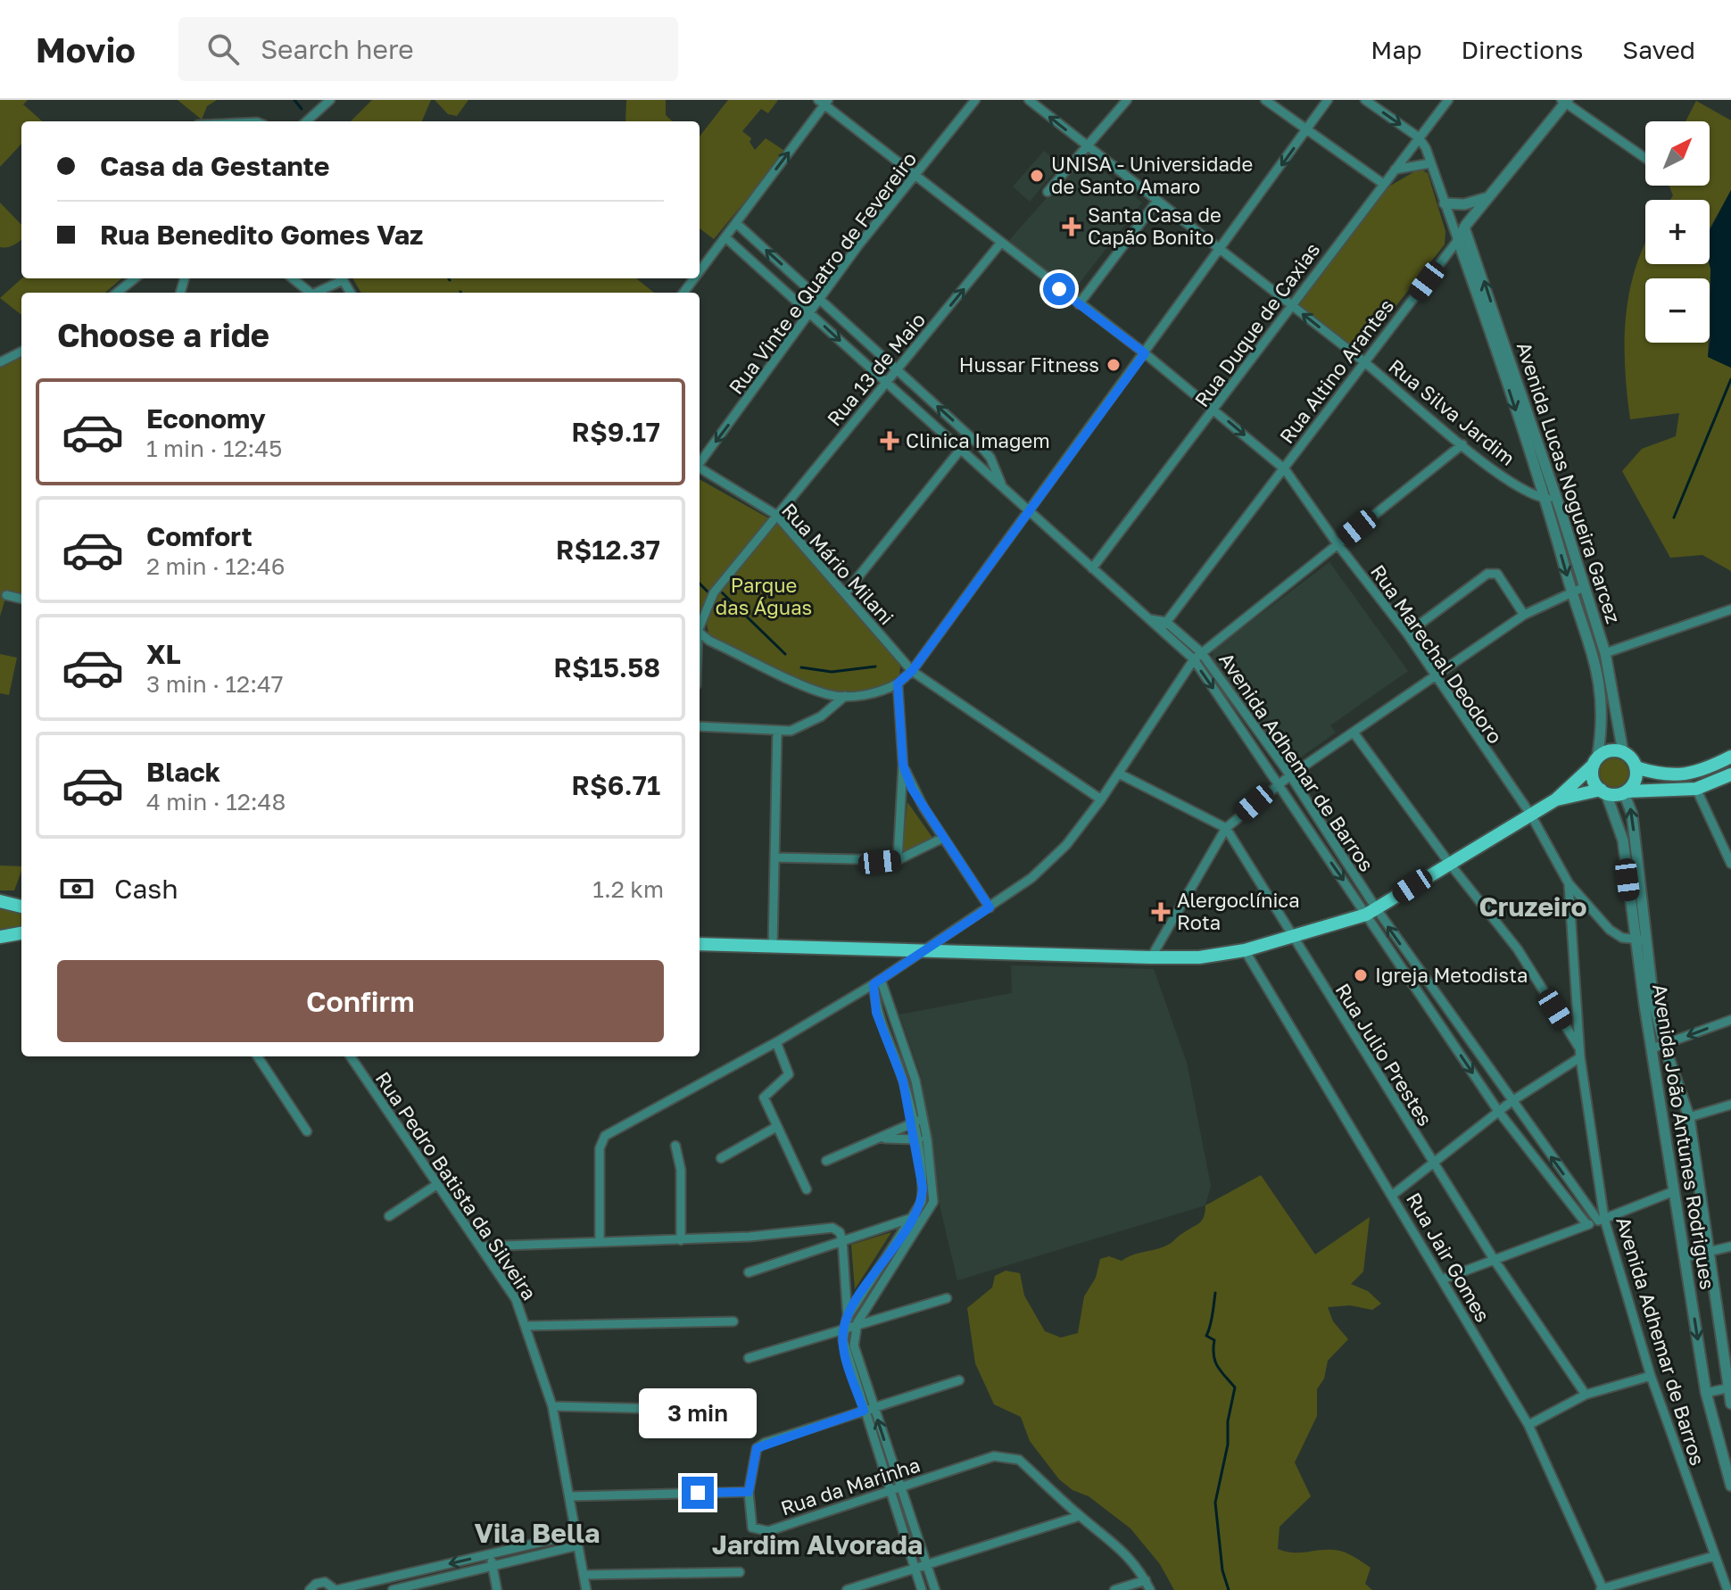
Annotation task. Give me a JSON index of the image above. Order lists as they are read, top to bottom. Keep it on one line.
{"streets":{"street":["Rua Vinte e Quatro de Fevereiro","Rua Duque de Caxias","Rua 13 de Maio","Rua Altino Arantes","Rua Silva Jardim","Avenida Lucas Nogueira Garcez","Rua Mário Milani","Rua Marechal Deodoro","Avenida Adhemar de Barros","Rua Julio Prestes","Avenida João Antunes Rodrigues","Rua Pedro Batista da Silveira","Rua Jair Gomes","Rua da Marinha"]},"crossings":[["Rua Vinte e Quatro de Fevereiro","Rua Marechal Deodoro"],["Rua Duque de Caxias","Rua Silva Jardim"],["Rua Duque de Caxias","Rua Marechal Deodoro"],["Rua 13 de Maio","Rua Mário Milani"],["Rua 13 de Maio","Rua Marechal Deodoro"],["Rua Altino Arantes","Rua Silva Jardim"],["Rua Altino Arantes","Avenida Lucas Nogueira Garcez"],["Rua Altino Arantes","Rua Marechal Deodoro"],["Rua Altino Arantes","Avenida Adhemar de Barros"],["Rua Silva Jardim","Avenida Lucas Nogueira Garcez"],["Avenida Lucas Nogueira Garcez","Avenida João Antunes Rodrigues"],["Rua Marechal Deodoro","Avenida Adhemar de Barros"],["Rua Marechal Deodoro","Avenida João Antunes Rodrigues"]],"one_way":["Rua Vinte e Quatro de Fevereiro"],"districts":["Cruzeiro","Vila Bella","Jardim Alvorada"],"parks":["Parque das Águas"],"places":{"other":["UNISA - Universidade de Santo Amaro","Hussar Fitness","Igreja Metodista"],"health":["Santa Casa de Capão Bonito","Clinica Imagem","Alergoclínica Rota"]},"north":"top right","page":{"header":"Movio","search":"Search here","nav":["Map","Directions","Saved"],"map_buttons":["+","−"],"banner":["Casa da Gestante","Rua Benedito Gomes Vaz"],"heading":"Choose a ride","list":[{"name":"Economy","note":"1 min · 12:45","value":"R$9.17"},{"name":"Comfort","note":"2 min · 12:46","value":"R$12.37"},{"name":"XL","note":"3 min · 12:47","value":"R$15.58"},{"name":"Black","note":"4 min · 12:48","value":"R$6.71"}],"pay":["Cash","1.2 km"],"buttons":"Confirm","bubble":"3 min"}}
